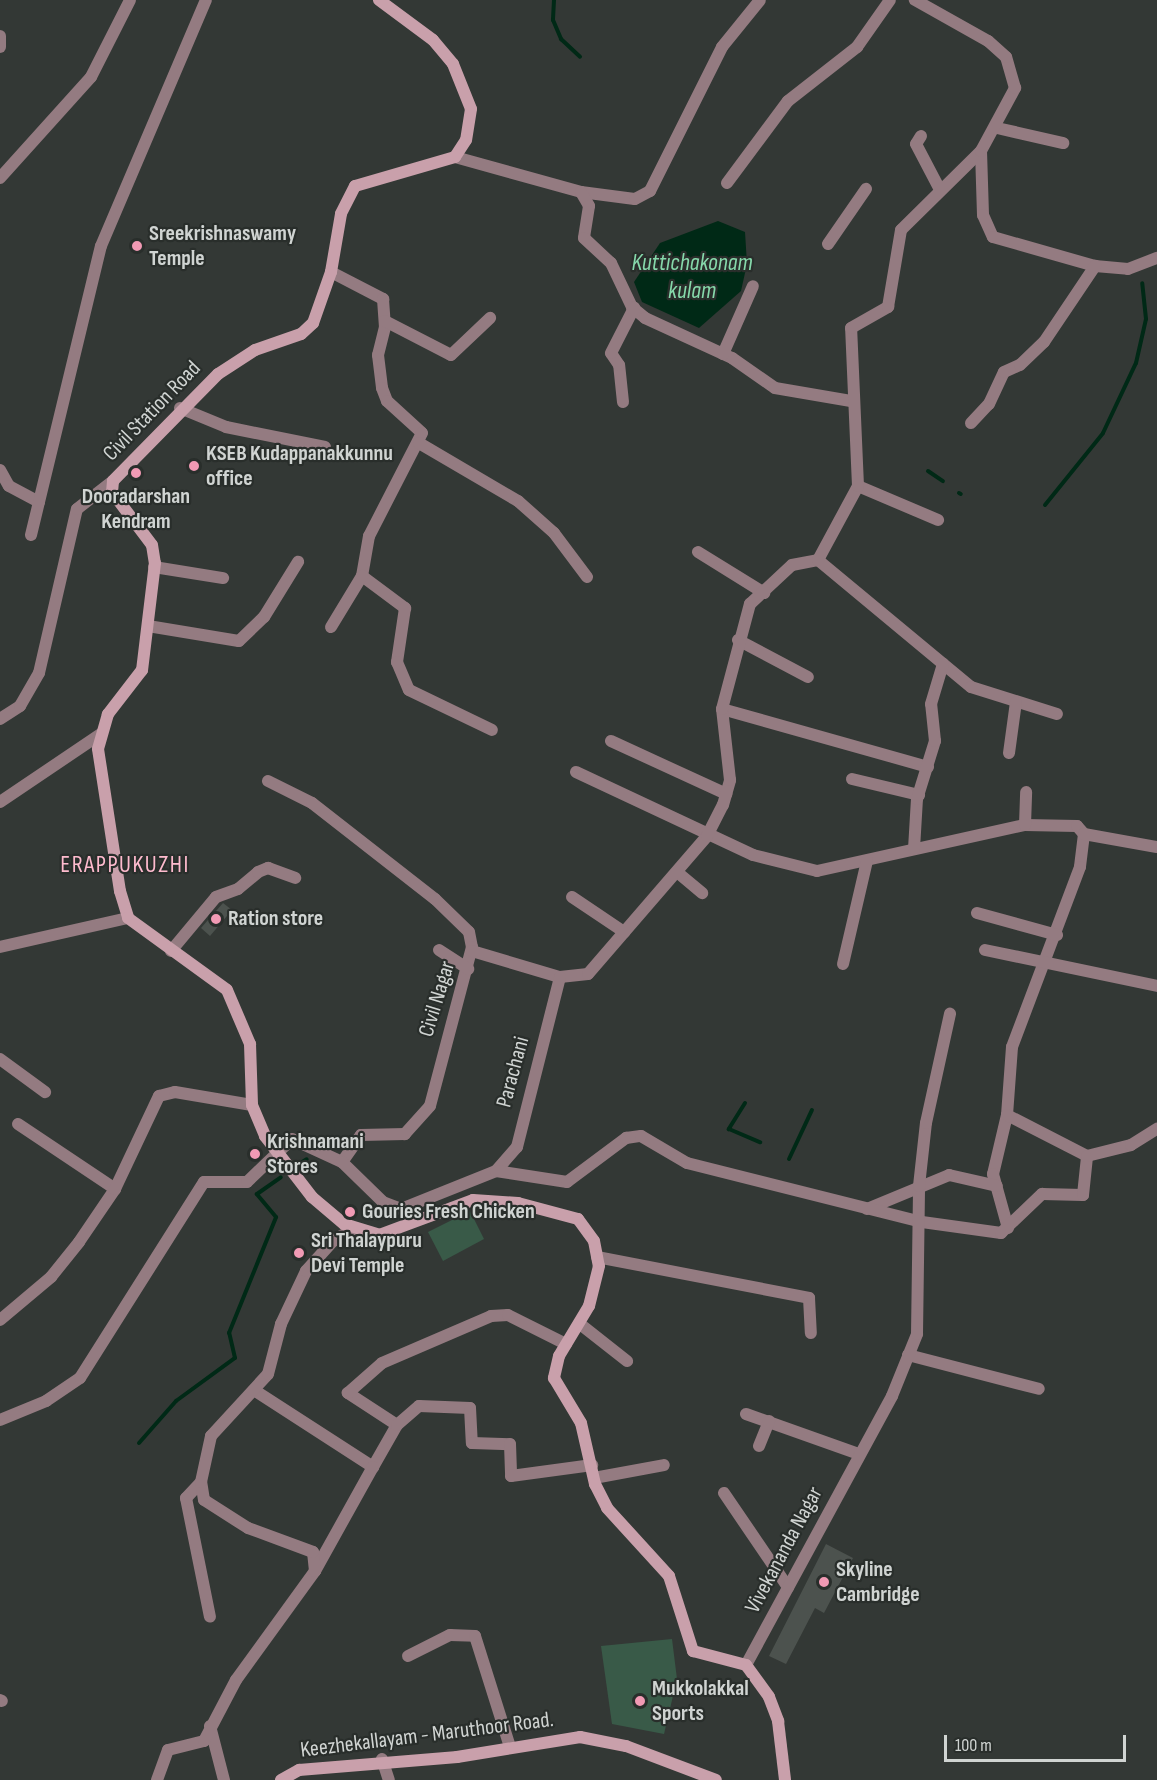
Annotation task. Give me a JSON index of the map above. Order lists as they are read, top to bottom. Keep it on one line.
{"streets":{"main road":["Civil Station Road","Keezhekallayam - Maruthoor Road."],"street":["Civil Nagar","Parachani","Vivekananda Nagar"]},"districts":["ERAPPUKUZHI"],"water":["Kuttichakonam kulam"],"places":["Sreekrishnaswamy Temple","KSEB Kudappanakkunnu office","Dooradarshan Kendram","Ration store","Krishnamani Stores","Gouries Fresh Chicken","Sri Thalaypuru Devi Temple","Skyline Cambridge","Mukkolakkal Sports"],"scale_bar":"100 m"}
